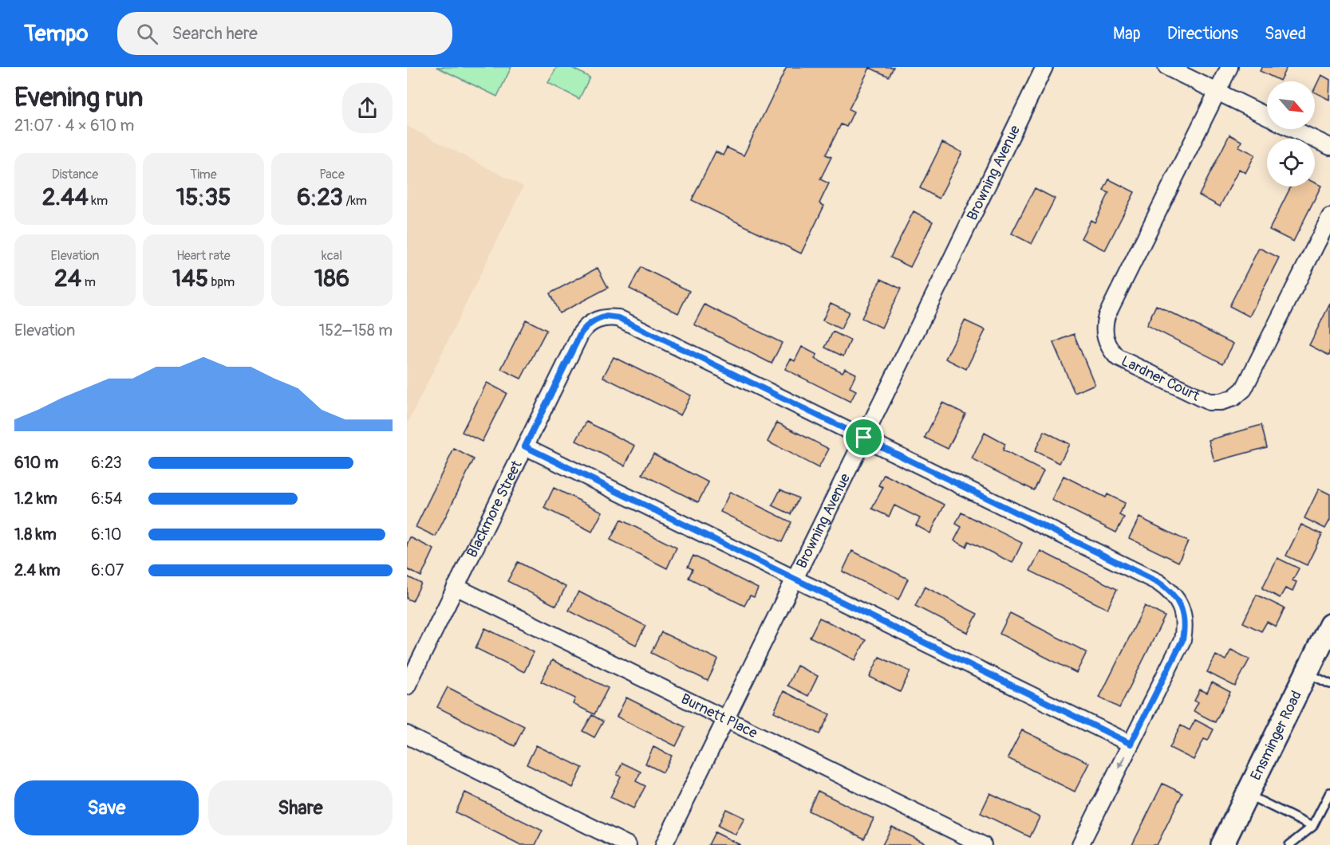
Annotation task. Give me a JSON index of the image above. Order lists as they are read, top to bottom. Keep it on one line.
{"streets":{"street":["Browning Avenue","Lardner Court","Blackmore Street","Burnett Place","Ensminger Road"]},"crossings":[["Browning Avenue","Blackmore Street"],["Browning Avenue","Burnett Place"],["Blackmore Street","Burnett Place"]],"north":"bottom right","page":{"header":"Tempo","search":"Search here","nav":["Map","Directions","Saved"],"heading":["Evening run","21:07 · 4 × 610 m"],"stats":[["Distance","2.44 km"],["Time","15:35"],["Pace","6:23 /km"],["Elevation","24 m"],["Heart rate","145 bpm"],["kcal","186"]],"chart":["Elevation","152–158 m"],"list":[{"name":"610 m","note":"6:23"},{"name":"1.2 km","note":"6:54"},{"name":"1.8 km","note":"6:10"},{"name":"2.4 km","note":"6:07"}],"buttons":["Save","Share"]}}
